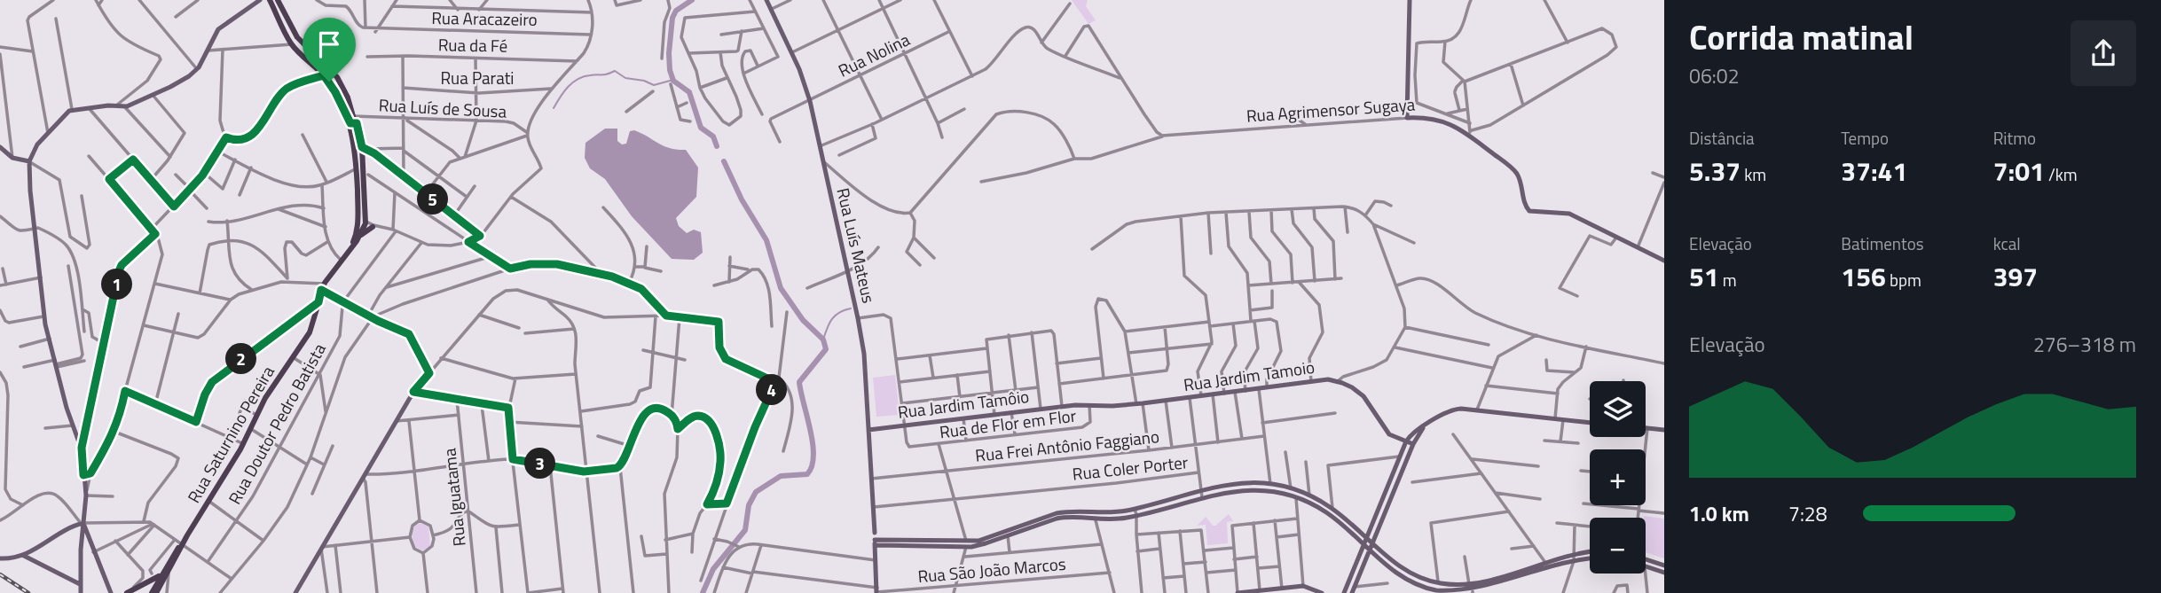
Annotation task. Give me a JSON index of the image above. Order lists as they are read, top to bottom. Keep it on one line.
{"streets":{"main road":["Rua Agrimensor Sugaya","Rua Luís Mateus","Rua Jardim Tamoio","Rua Jardim Tamôio","Rua Saturnino Pereira"],"street":["Rua Aracazeiro","Rua da Fé","Rua Nolina","Rua Parati","Rua Luís de Sousa","Rua Doutor Pedro Batista","Rua de Flor em Flor","Rua Frei Antônio Faggiano","Rua Coler Porter","Rua Iguatama","Rua São João Marcos"]},"crossings":[["Rua Nolina","Rua Luís Mateus"],["Rua Luís Mateus","Rua Jardim Tamôio"],["Rua Luís Mateus","Rua Frei Antônio Faggiano"],["Rua Luís Mateus","Rua Coler Porter"],["Rua Luís Mateus","Rua São João Marcos"],["Rua Jardim Tamoio","Rua Jardim Tamôio"],["Rua Jardim Tamoio","Rua de Flor em Flor"],["Rua Jardim Tamôio","Rua de Flor em Flor"]],"page":{"heading":["Corrida matinal","06:02"],"stats":[["Distância","5.37 km"],["Tempo","37:41"],["Ritmo","7:01 /km"],["Elevação","51 m"],["Batimentos","156 bpm"],["kcal","397"]],"pins":["5","1","2","4","3"],"chart":["Elevação","276–318 m"],"map_buttons":["+","−"],"list":[{"name":"1.0 km","note":"7:28"}]}}
